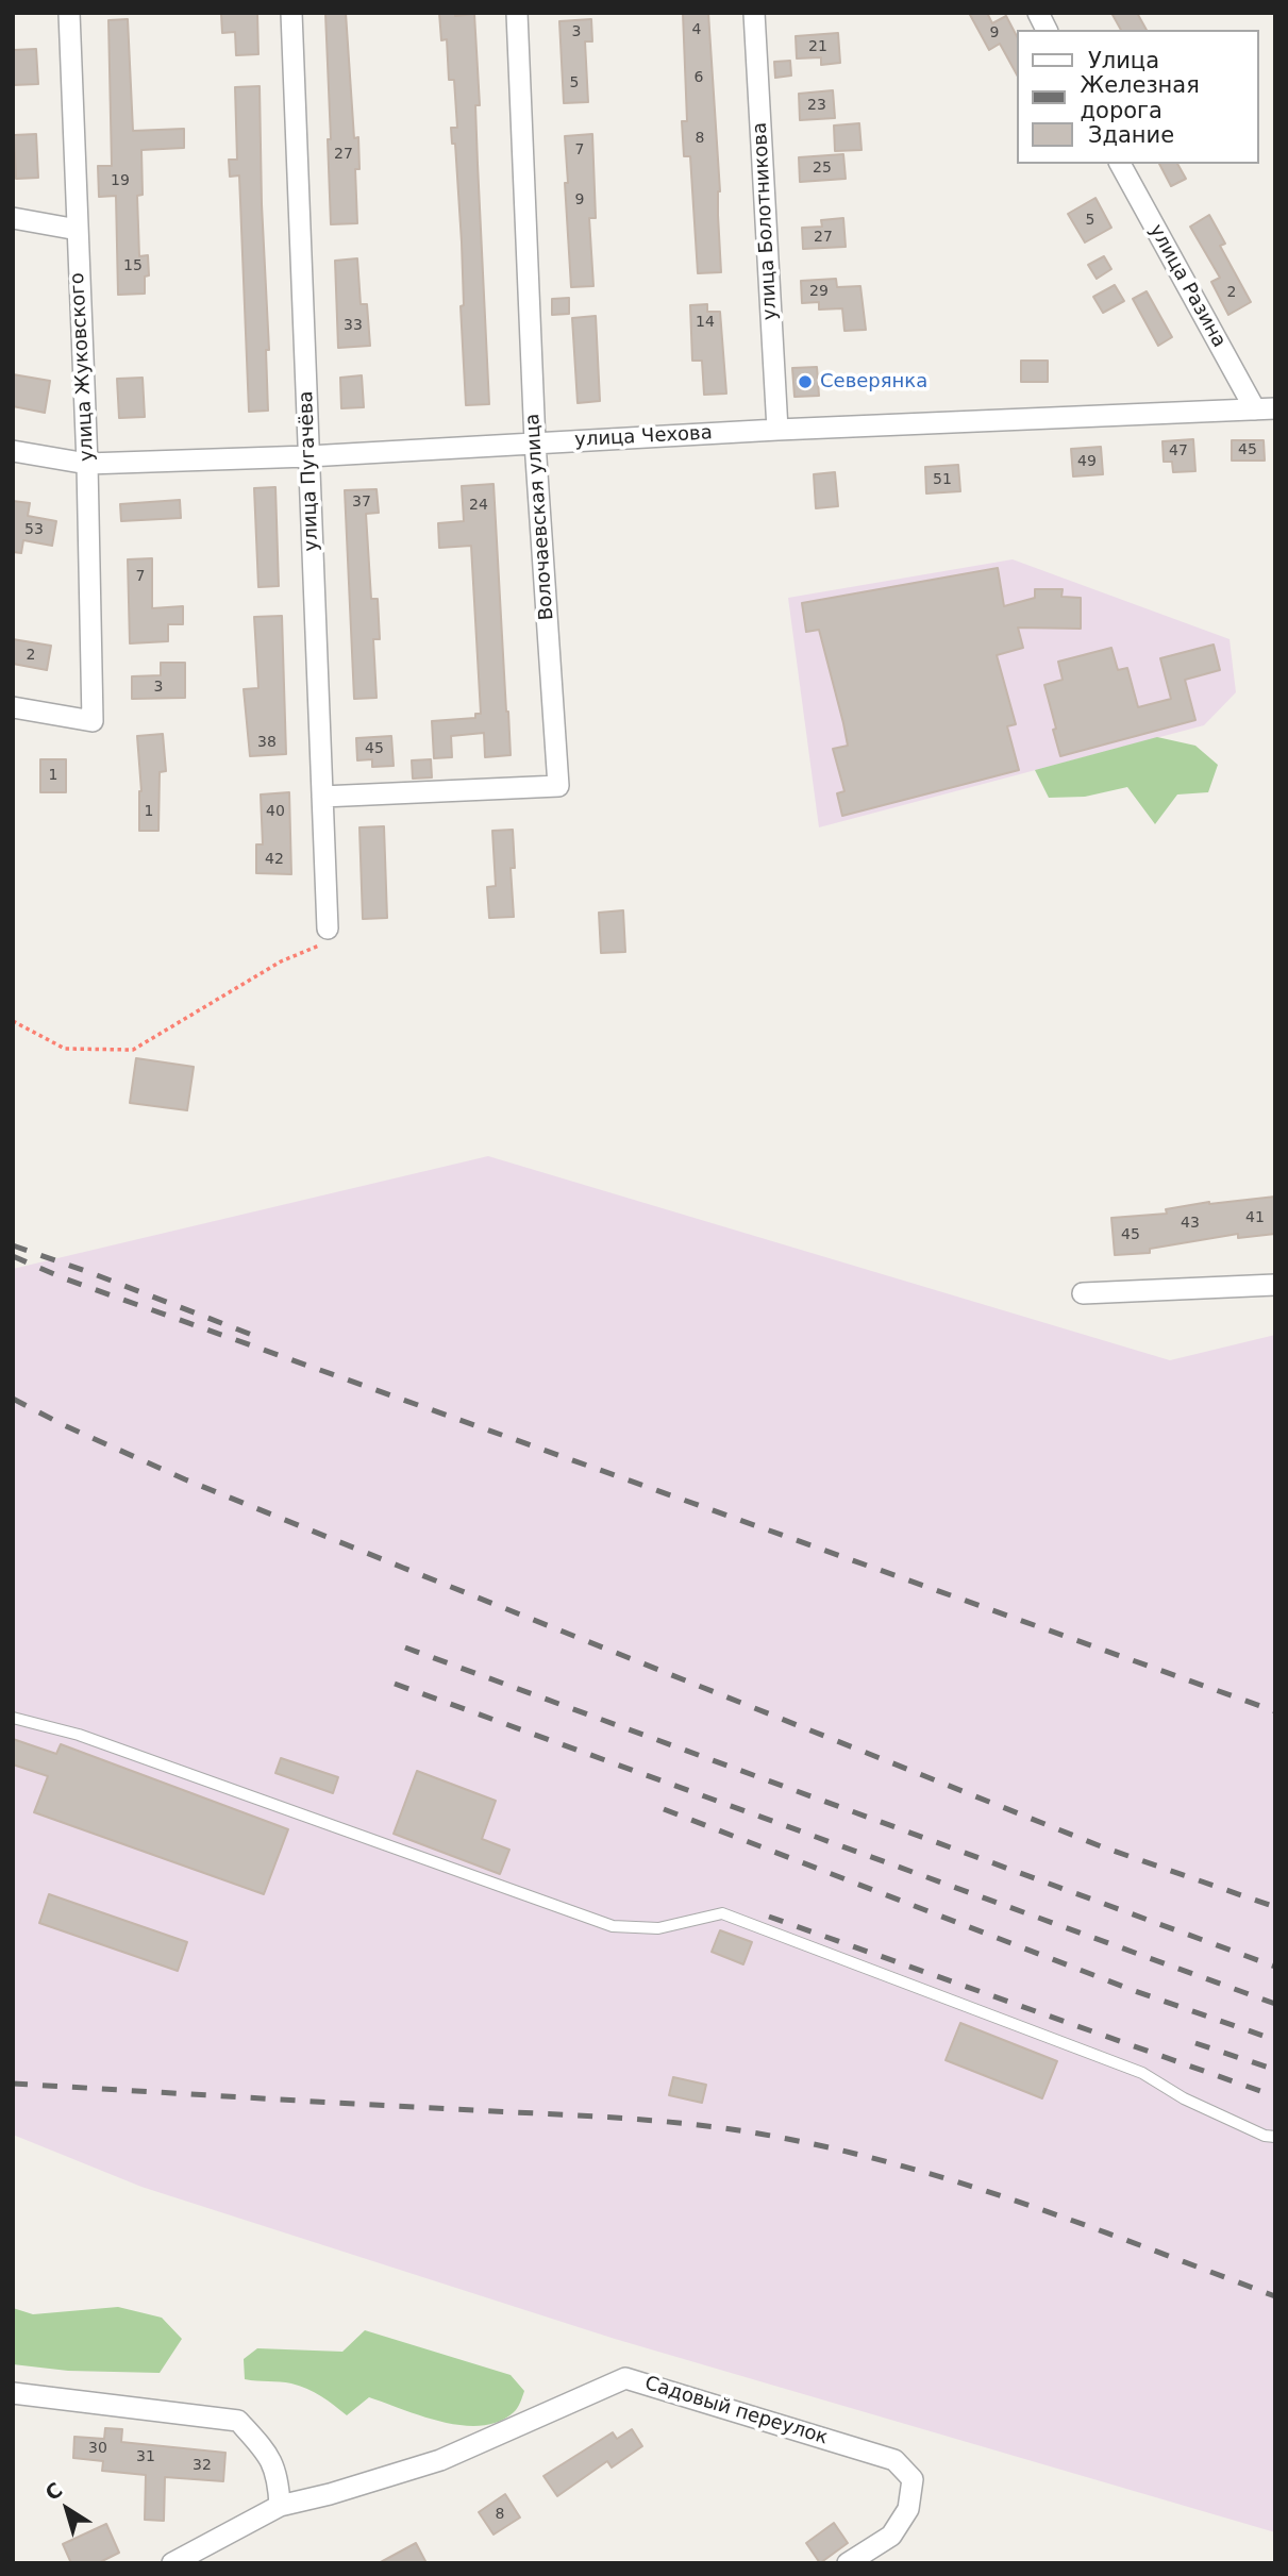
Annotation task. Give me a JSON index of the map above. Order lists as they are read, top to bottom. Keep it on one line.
{"streets":{"street":["улица Болотникова","улица Разина","улица Жуковского","улица Чехова","улица Пугачёва","Волочаевская улица","Садовый переулок"]},"crossings":[["улица Болотникова","улица Чехова"],["улица Разина","улица Чехова"],["улица Жуковского","улица Чехова"],["улица Чехова","улица Пугачёва"],["улица Чехова","Волочаевская улица"],["улица Пугачёва","Волочаевская улица"]],"places":["Северянка"],"house_numbers":["4","3","9","21","6","5","23","8","7","27","25","19","9","5","27","15","29","2","14","33","45","47","49","51","37","24","53","7","2","3","38","45","1","1","40","42","41","43","45","30","31","32","8"],"legend":["Улица","Железная дорога","Здание"],"north":"top left"}
